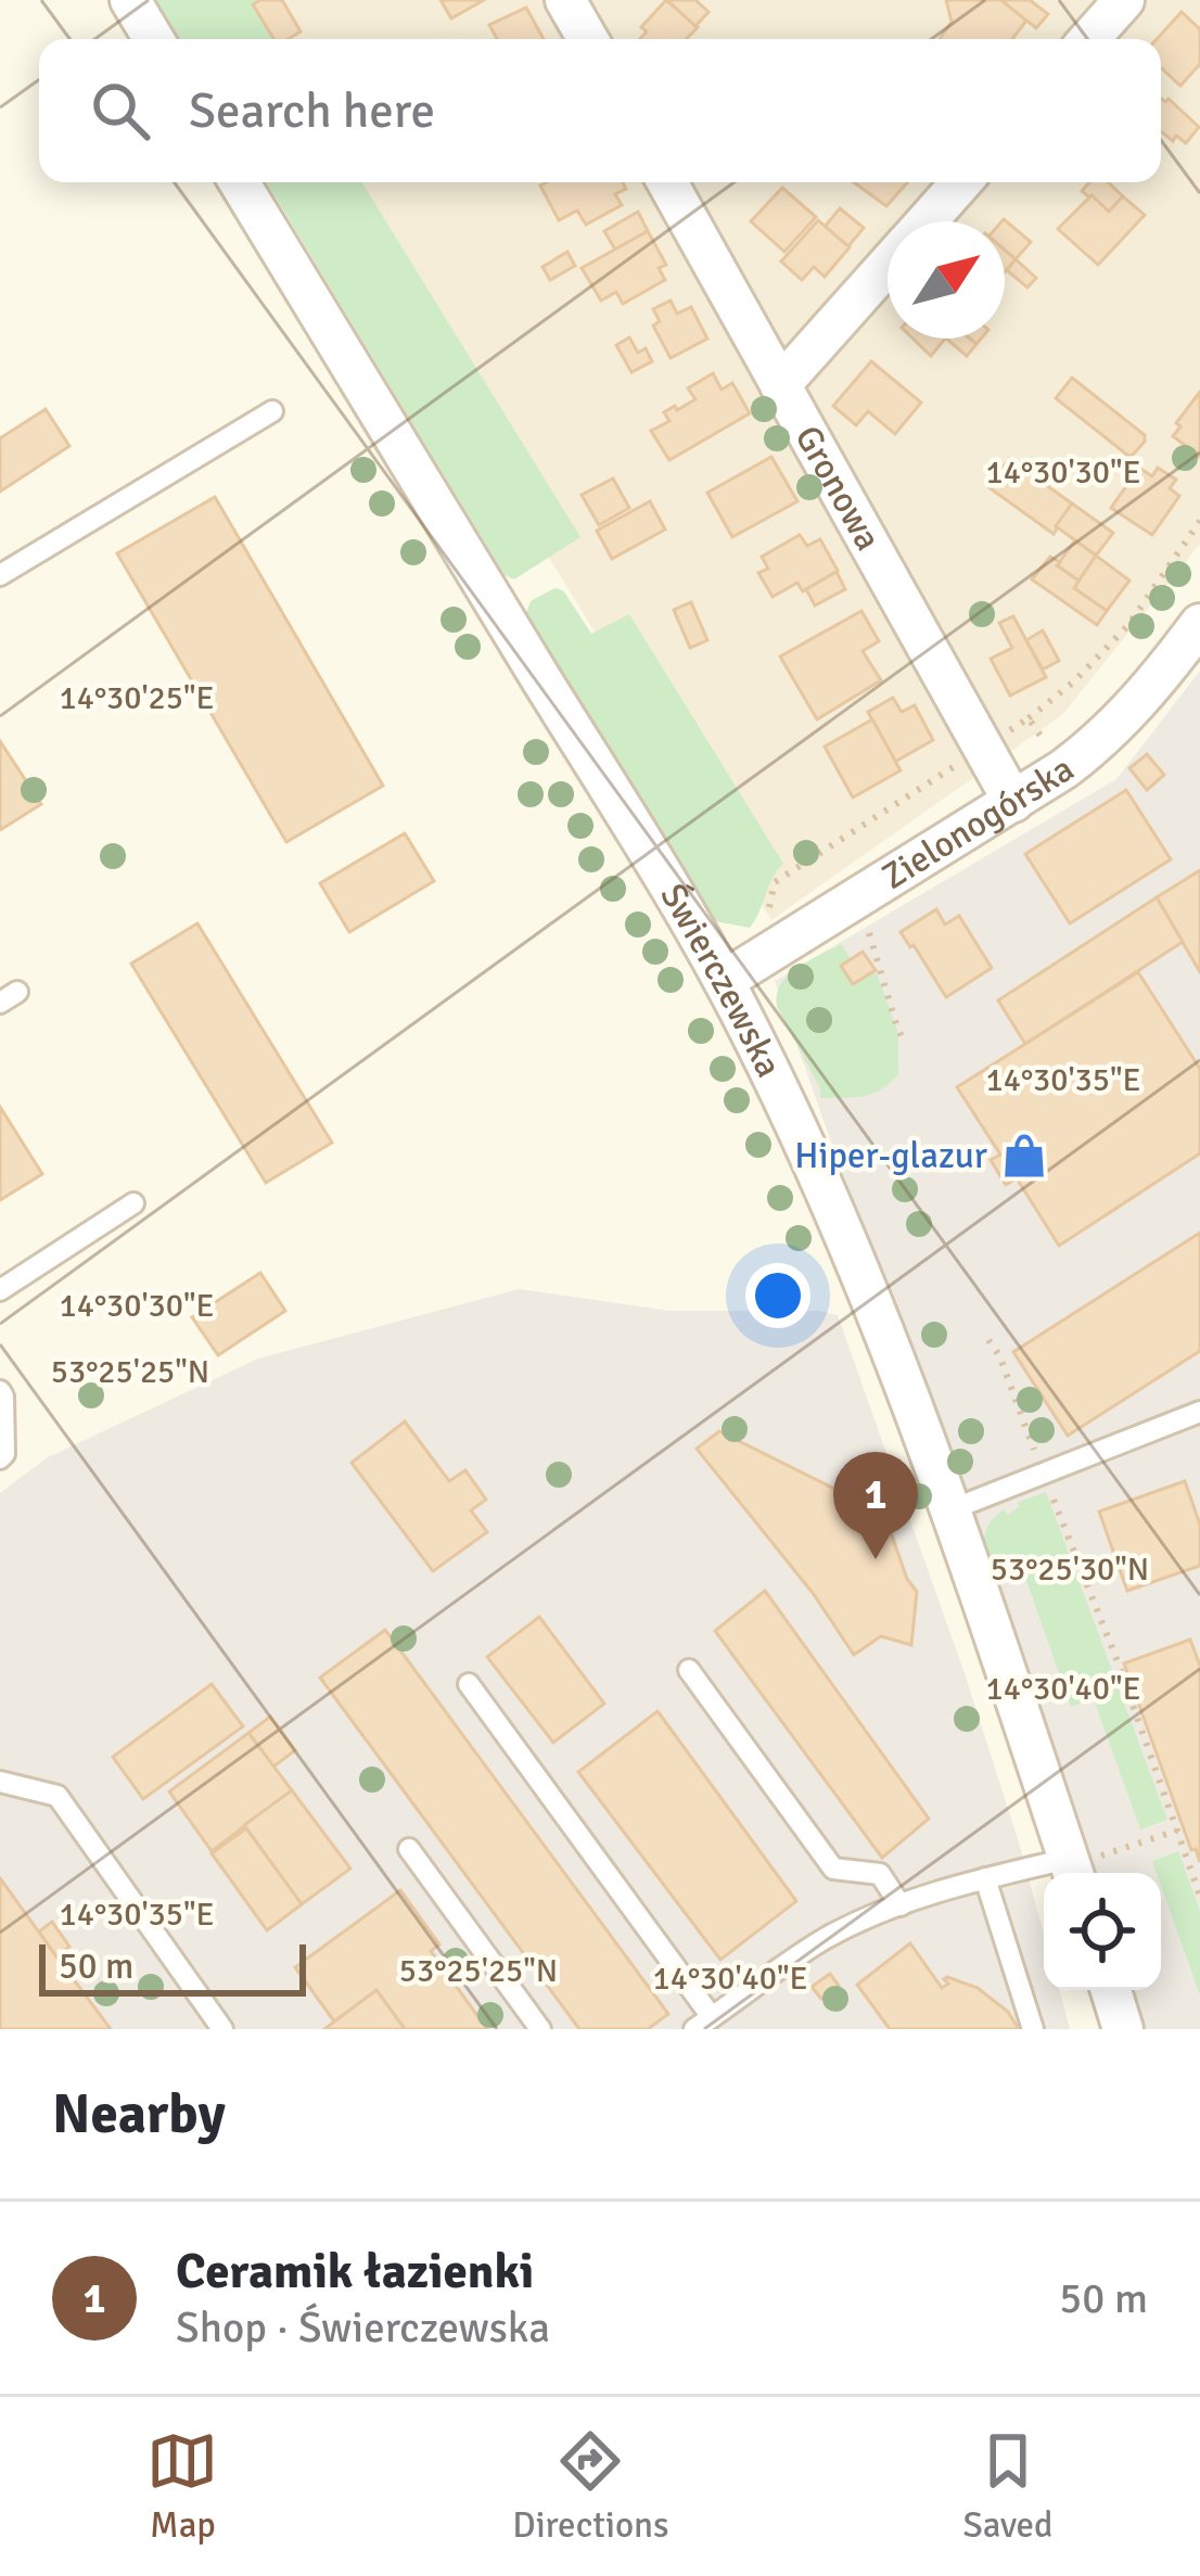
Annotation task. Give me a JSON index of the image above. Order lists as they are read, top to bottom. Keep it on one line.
{"streets":{"street":["Gronowa","Zielonogórska","Świerczewska"]},"crossings":[["Gronowa","Zielonogórska"],["Zielonogórska","Świerczewska"]],"places":{"shop":["Hiper-glazur"]},"scale_bar":"50 m","north":"top right","page":{"search":"Search here","pins":"1","scale":"50 m","heading":"Nearby","list":[{"mark":"1","name":"Ceramik łazienki","note":"Shop · Świerczewska","value":"50 m"}],"nav":["Map","Directions","Saved"]},"coordinates":["14°30'30\"E","14°30'25\"E","14°30'35\"E","53°25'25\"N","53°25'30\"N","14°30'40\"E"]}
